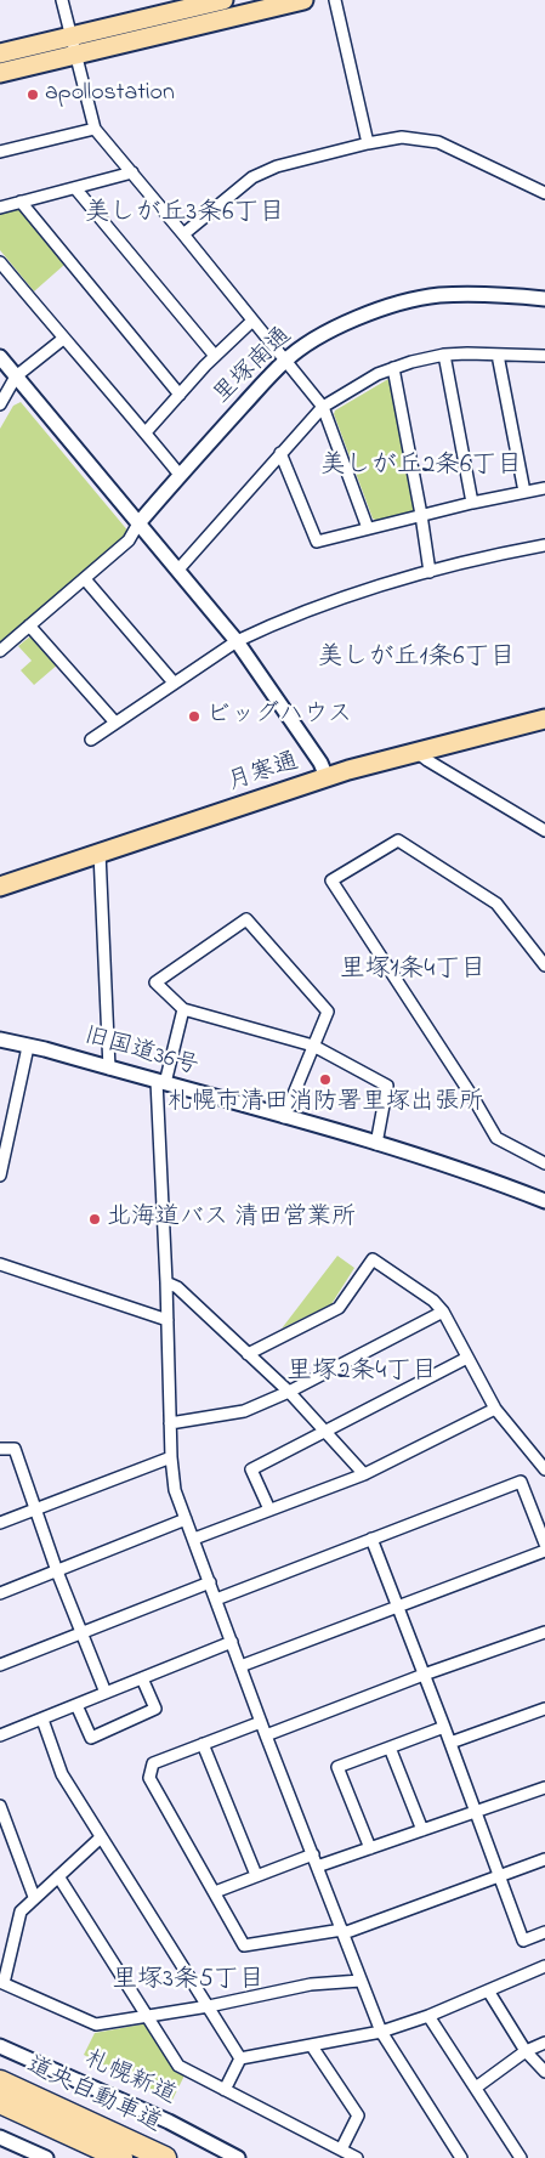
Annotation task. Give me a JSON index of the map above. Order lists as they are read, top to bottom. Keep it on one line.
{"streets":{"highway":["道央自動車道"],"main road":["月寒通"],"street":["里塚南通","旧国道36号","札幌新道"]},"districts":["美しが丘3条6丁目","美しが丘2条6丁目","美しが丘1条6丁目","里塚1条4丁目","里塚2条4丁目","里塚3条5丁目"],"places":["apollostation","ビッグハウス","札幌市清田消防署里塚出張所","北海道バス 清田営業所"]}
